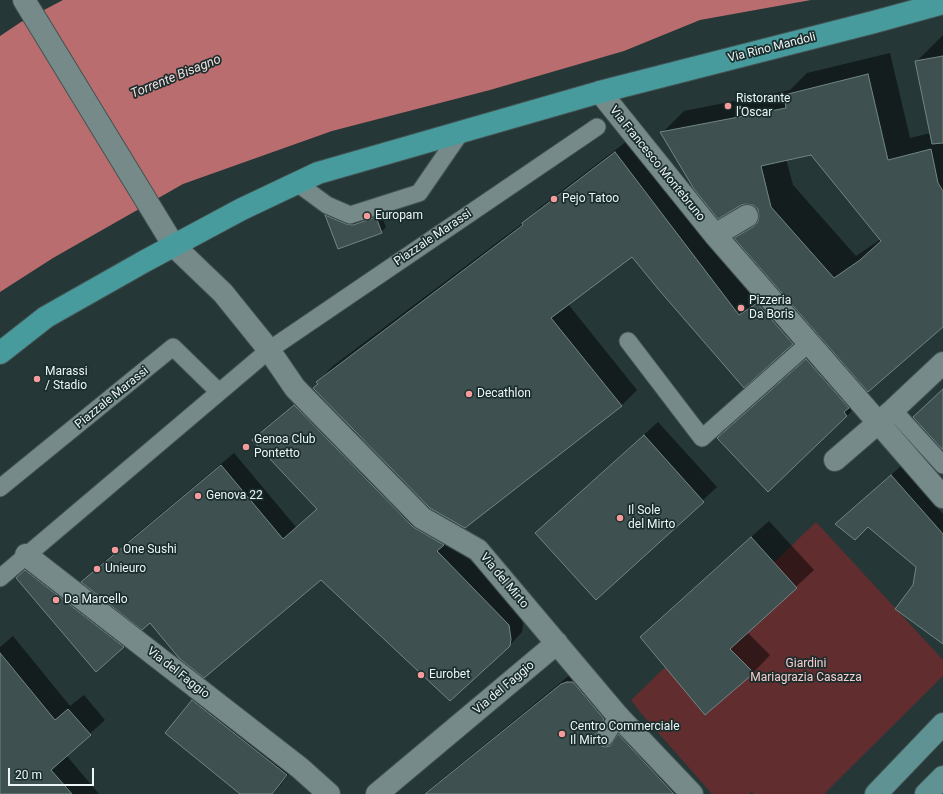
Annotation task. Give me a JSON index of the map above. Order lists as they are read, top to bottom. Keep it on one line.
{"streets":{"main road":["Via Rino Mandoli"],"street":["Via Francesco Montebruno","Via del Mirto","Via del Faggio"],"lane":["Piazzale Marassi"]},"crossings":[["Via Rino Mandoli","Via Francesco Montebruno"],["Piazzale Marassi","Via del Mirto"],["Piazzale Marassi","Via del Faggio"],["Via del Mirto","Via del Faggio"]],"water":["Torrente Bisagno"],"parks":["Giardini Mariagrazia Casazza"],"places":["Ristorante l'Oscar","Pejo Tatoo","Europam","Pizzeria Da Boris","Marassi / Stadio","Decathlon","Genoa Club Pontetto","Genova 22","Il Sole del Mirto","One Sushi","Unieuro","Da Marcello","Eurobet","Centro Commerciale Il Mirto"],"scale_bar":"20 m"}
